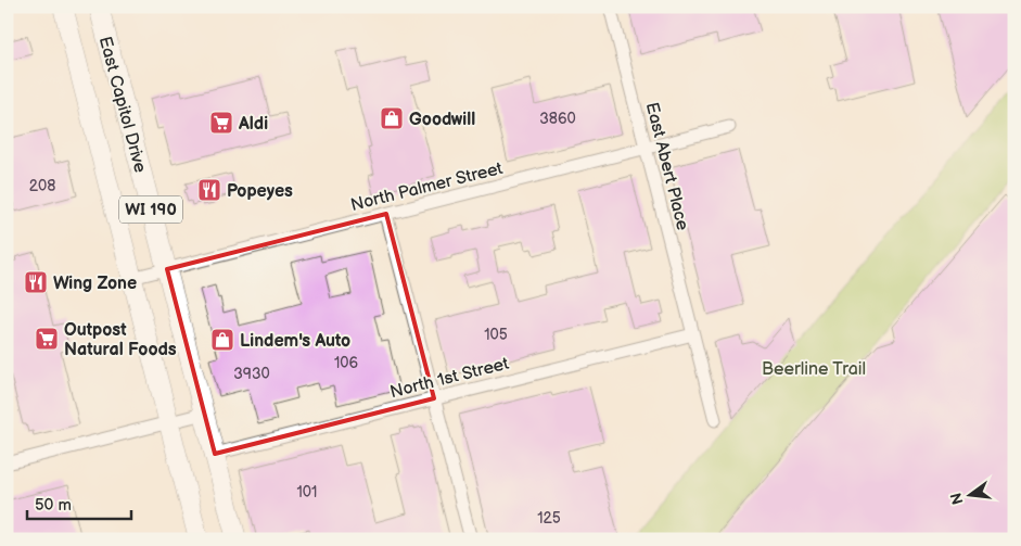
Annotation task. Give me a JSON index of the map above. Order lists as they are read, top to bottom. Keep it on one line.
{"streets":{"main road":["East Capitol Drive","WI 190"],"street":["East Abert Place","North Palmer Street","North 1st Street"]},"crossings":[["East Capitol Drive","North Palmer Street"],["East Capitol Drive","WI 190"],["East Capitol Drive","North 1st Street"],["East Abert Place","North Palmer Street"],["East Abert Place","North 1st Street"],["WI 190","North 1st Street"]],"parks":["Beerline Trail"],"places":{"shop":["Goodwill","Lindem's Auto"],"supermarket":["Aldi","Outpost Natural Foods"],"restaurant":["Popeyes","Wing Zone"]},"house_numbers":["3860","208","105","106","3930","101","125"],"scale_bar":"50 m","north":"left"}
